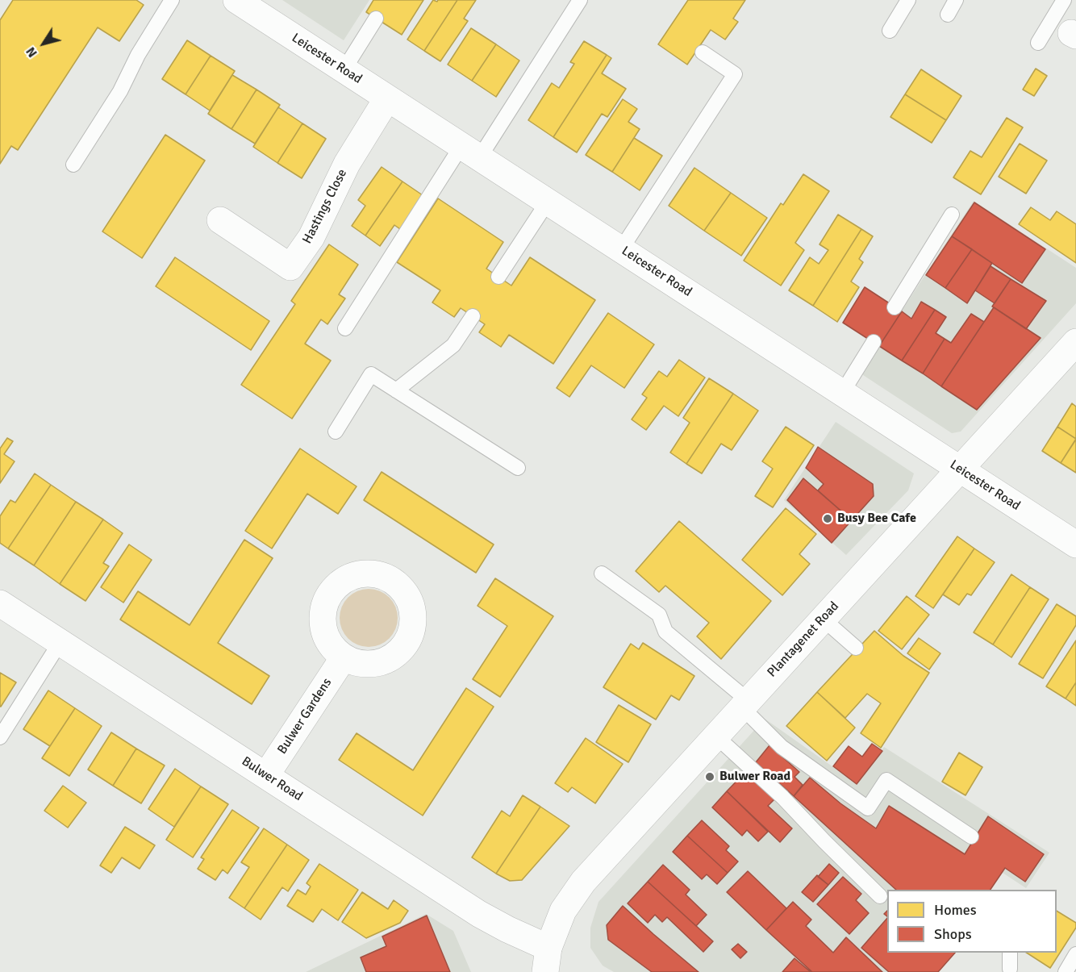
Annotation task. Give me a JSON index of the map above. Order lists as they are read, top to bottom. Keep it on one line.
{"streets":{"street":["Leicester Road","Hastings Close","Plantagenet Road","Bulwer Gardens","Bulwer Road"]},"crossings":[["Leicester Road","Hastings Close"],["Leicester Road","Plantagenet Road"],["Plantagenet Road","Bulwer Road"],["Bulwer Gardens","Bulwer Road"]],"places":["Busy Bee Cafe","Bulwer Road"],"legend":["Homes","Shops"],"north":"bottom left"}
